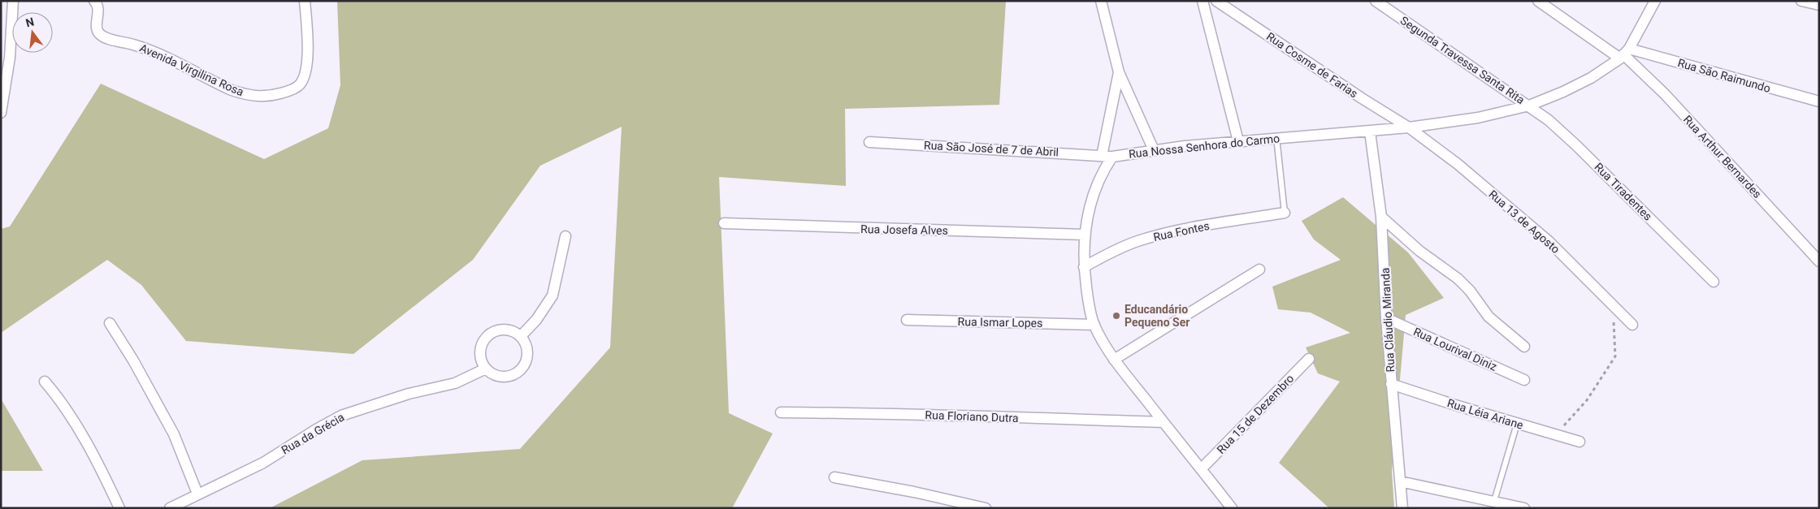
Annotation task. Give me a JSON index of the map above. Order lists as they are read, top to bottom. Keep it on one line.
{"streets":{"street":["Segunda Travessa Santa Rita","Rua Cosme de Farias","Avenida Virgilina Rosa","Rua São Raimundo","Rua Nossa Senhora do Carmo","Rua São José de 7 de Abril","Rua Arthur Bernardes","Rua Tiradentes","Rua 13 de Agosto","Rua Josefa Alves","Rua Fontes","Rua Cláudio Miranda","Rua Ismar Lopes","Rua Lourival Diniz","Rua 15 de Dezembro","Rua Léia Ariane","Rua Floriano Dutra","Rua da Grécia"]},"crossings":[["Segunda Travessa Santa Rita","Rua Nossa Senhora do Carmo"],["Segunda Travessa Santa Rita","Rua Tiradentes"],["Rua Cosme de Farias","Rua Nossa Senhora do Carmo"],["Rua Cosme de Farias","Rua 13 de Agosto"],["Rua São Raimundo","Rua Nossa Senhora do Carmo"],["Rua São Raimundo","Rua Arthur Bernardes"],["Rua Nossa Senhora do Carmo","Rua São José de 7 de Abril"],["Rua Nossa Senhora do Carmo","Rua Arthur Bernardes"],["Rua Nossa Senhora do Carmo","Rua Tiradentes"],["Rua Nossa Senhora do Carmo","Rua 13 de Agosto"],["Rua Nossa Senhora do Carmo","Rua Josefa Alves"],["Rua Nossa Senhora do Carmo","Rua Fontes"],["Rua Nossa Senhora do Carmo","Rua Cláudio Miranda"],["Rua Nossa Senhora do Carmo","Rua Ismar Lopes"],["Rua Nossa Senhora do Carmo","Rua 15 de Dezembro"],["Rua Nossa Senhora do Carmo","Rua Floriano Dutra"],["Rua Cláudio Miranda","Rua Lourival Diniz"],["Rua Cláudio Miranda","Rua Léia Ariane"]],"places":["Educandário Pequeno Ser"],"north":"top"}
